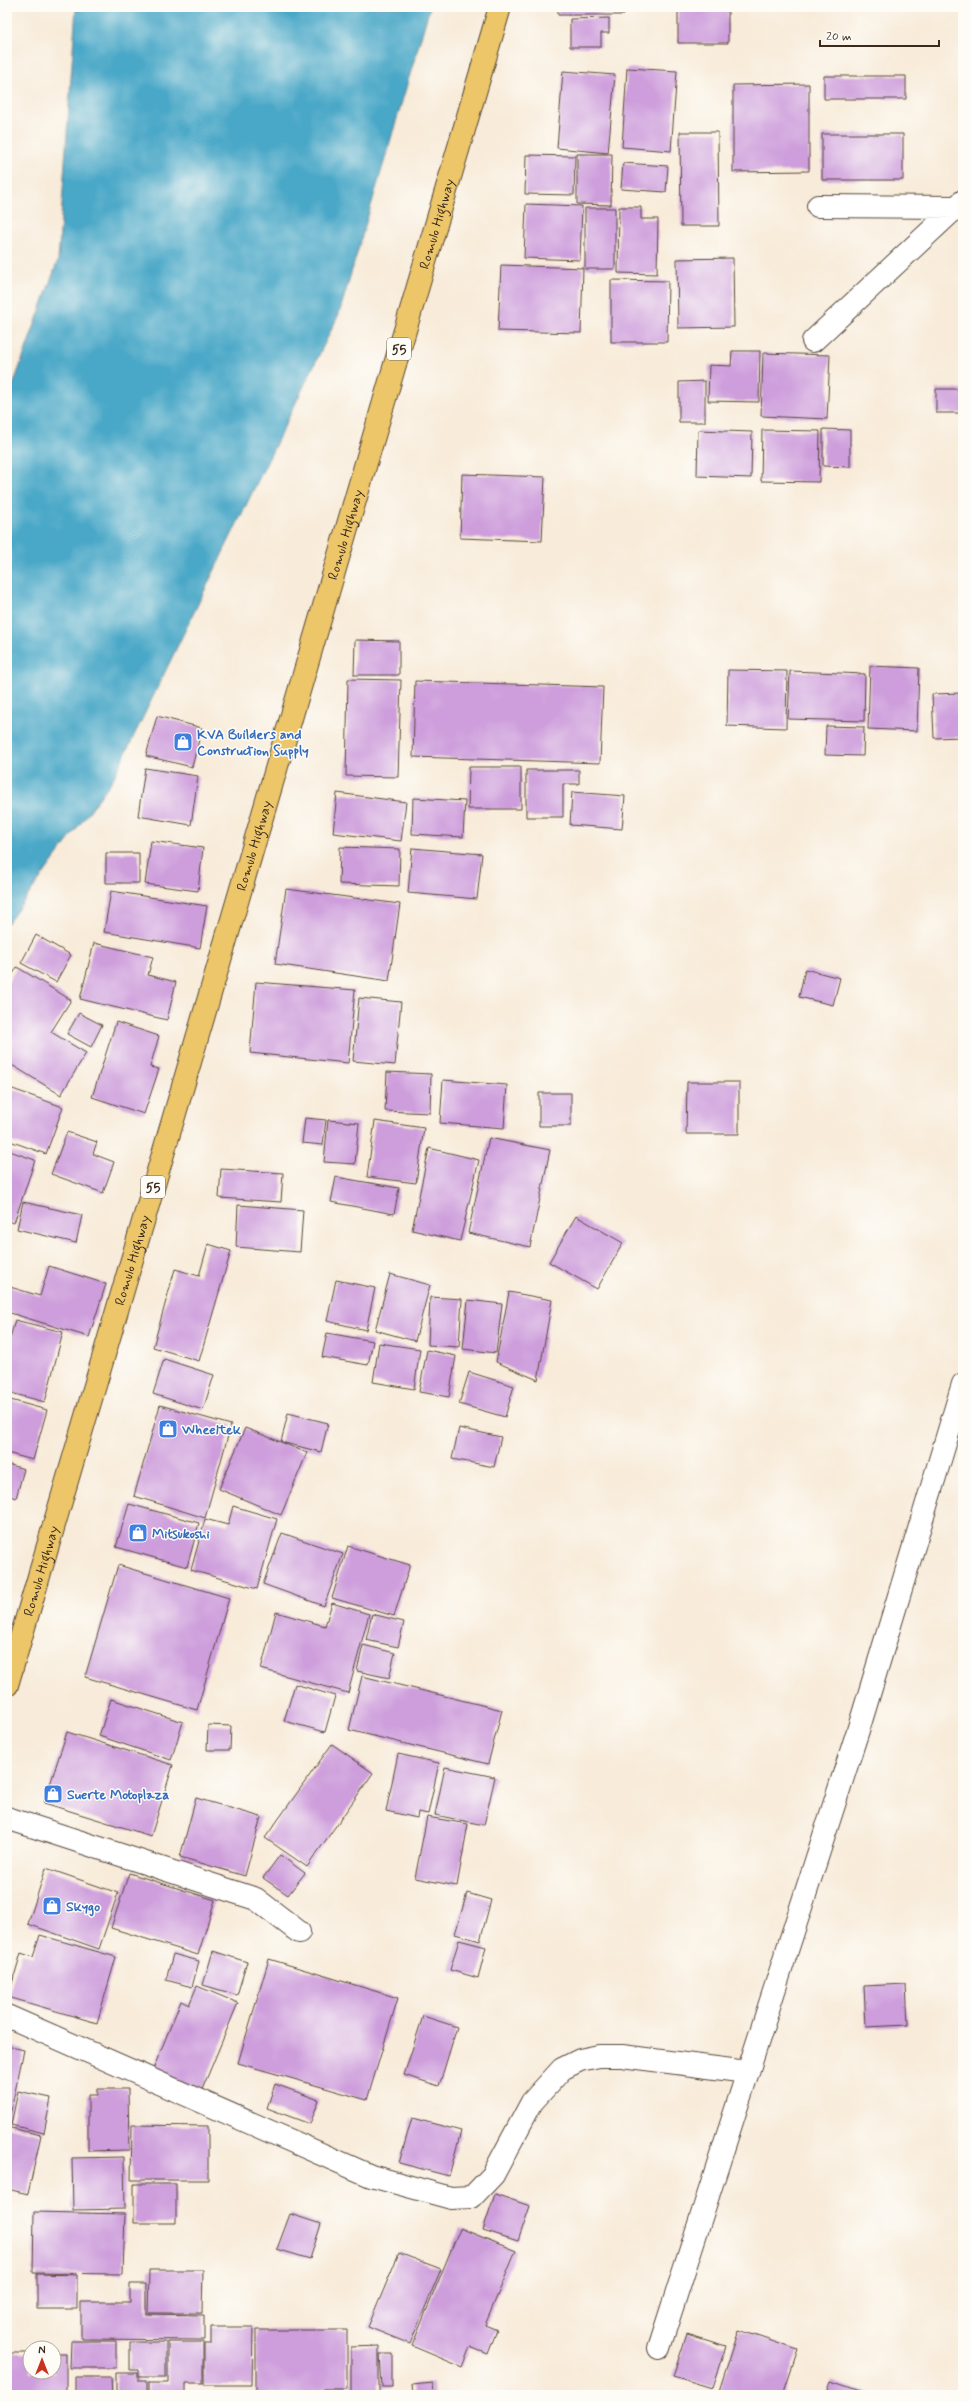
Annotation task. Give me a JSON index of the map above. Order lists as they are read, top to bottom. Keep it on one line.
{"streets":{"highway":["Romulo Highway","55"]},"places":{"shop":["KVA Builders and Construction Supply","Wheeltek","Mitsukoshi","Suerte Motoplaza","Skygo"]},"scale_bar":"20 m","north":"top"}
